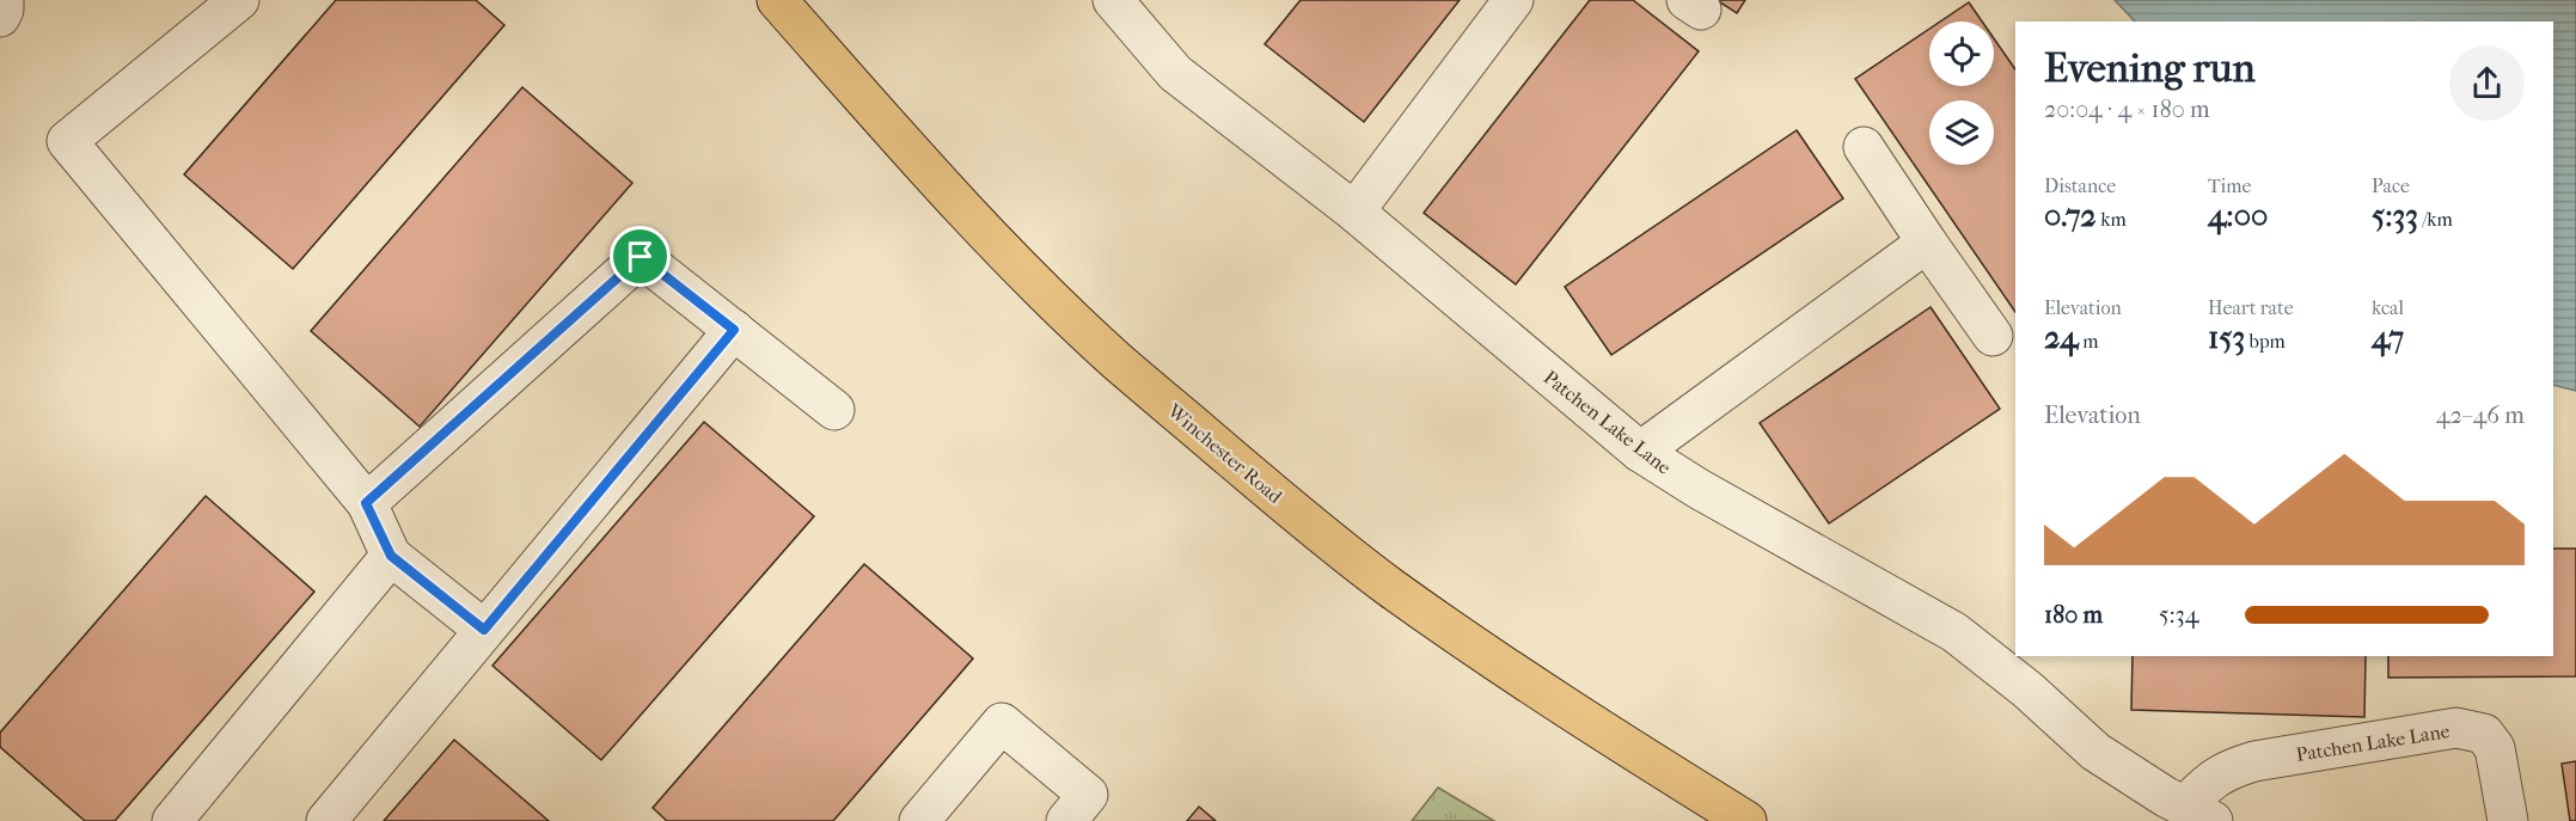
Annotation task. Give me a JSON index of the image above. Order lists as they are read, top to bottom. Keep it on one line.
{"streets":{"highway":["Winchester Road"],"street":["Patchen Lake Lane"]},"page":{"heading":["Evening run","20:04 · 4 × 180 m"],"stats":[["Distance","0.72 km"],["Time","4:00"],["Pace","5:33 /km"],["Elevation","24 m"],["Heart rate","153 bpm"],["kcal","47"]],"chart":["Elevation","42–46 m"],"list":[{"name":"180 m","note":"5:34"}]}}
